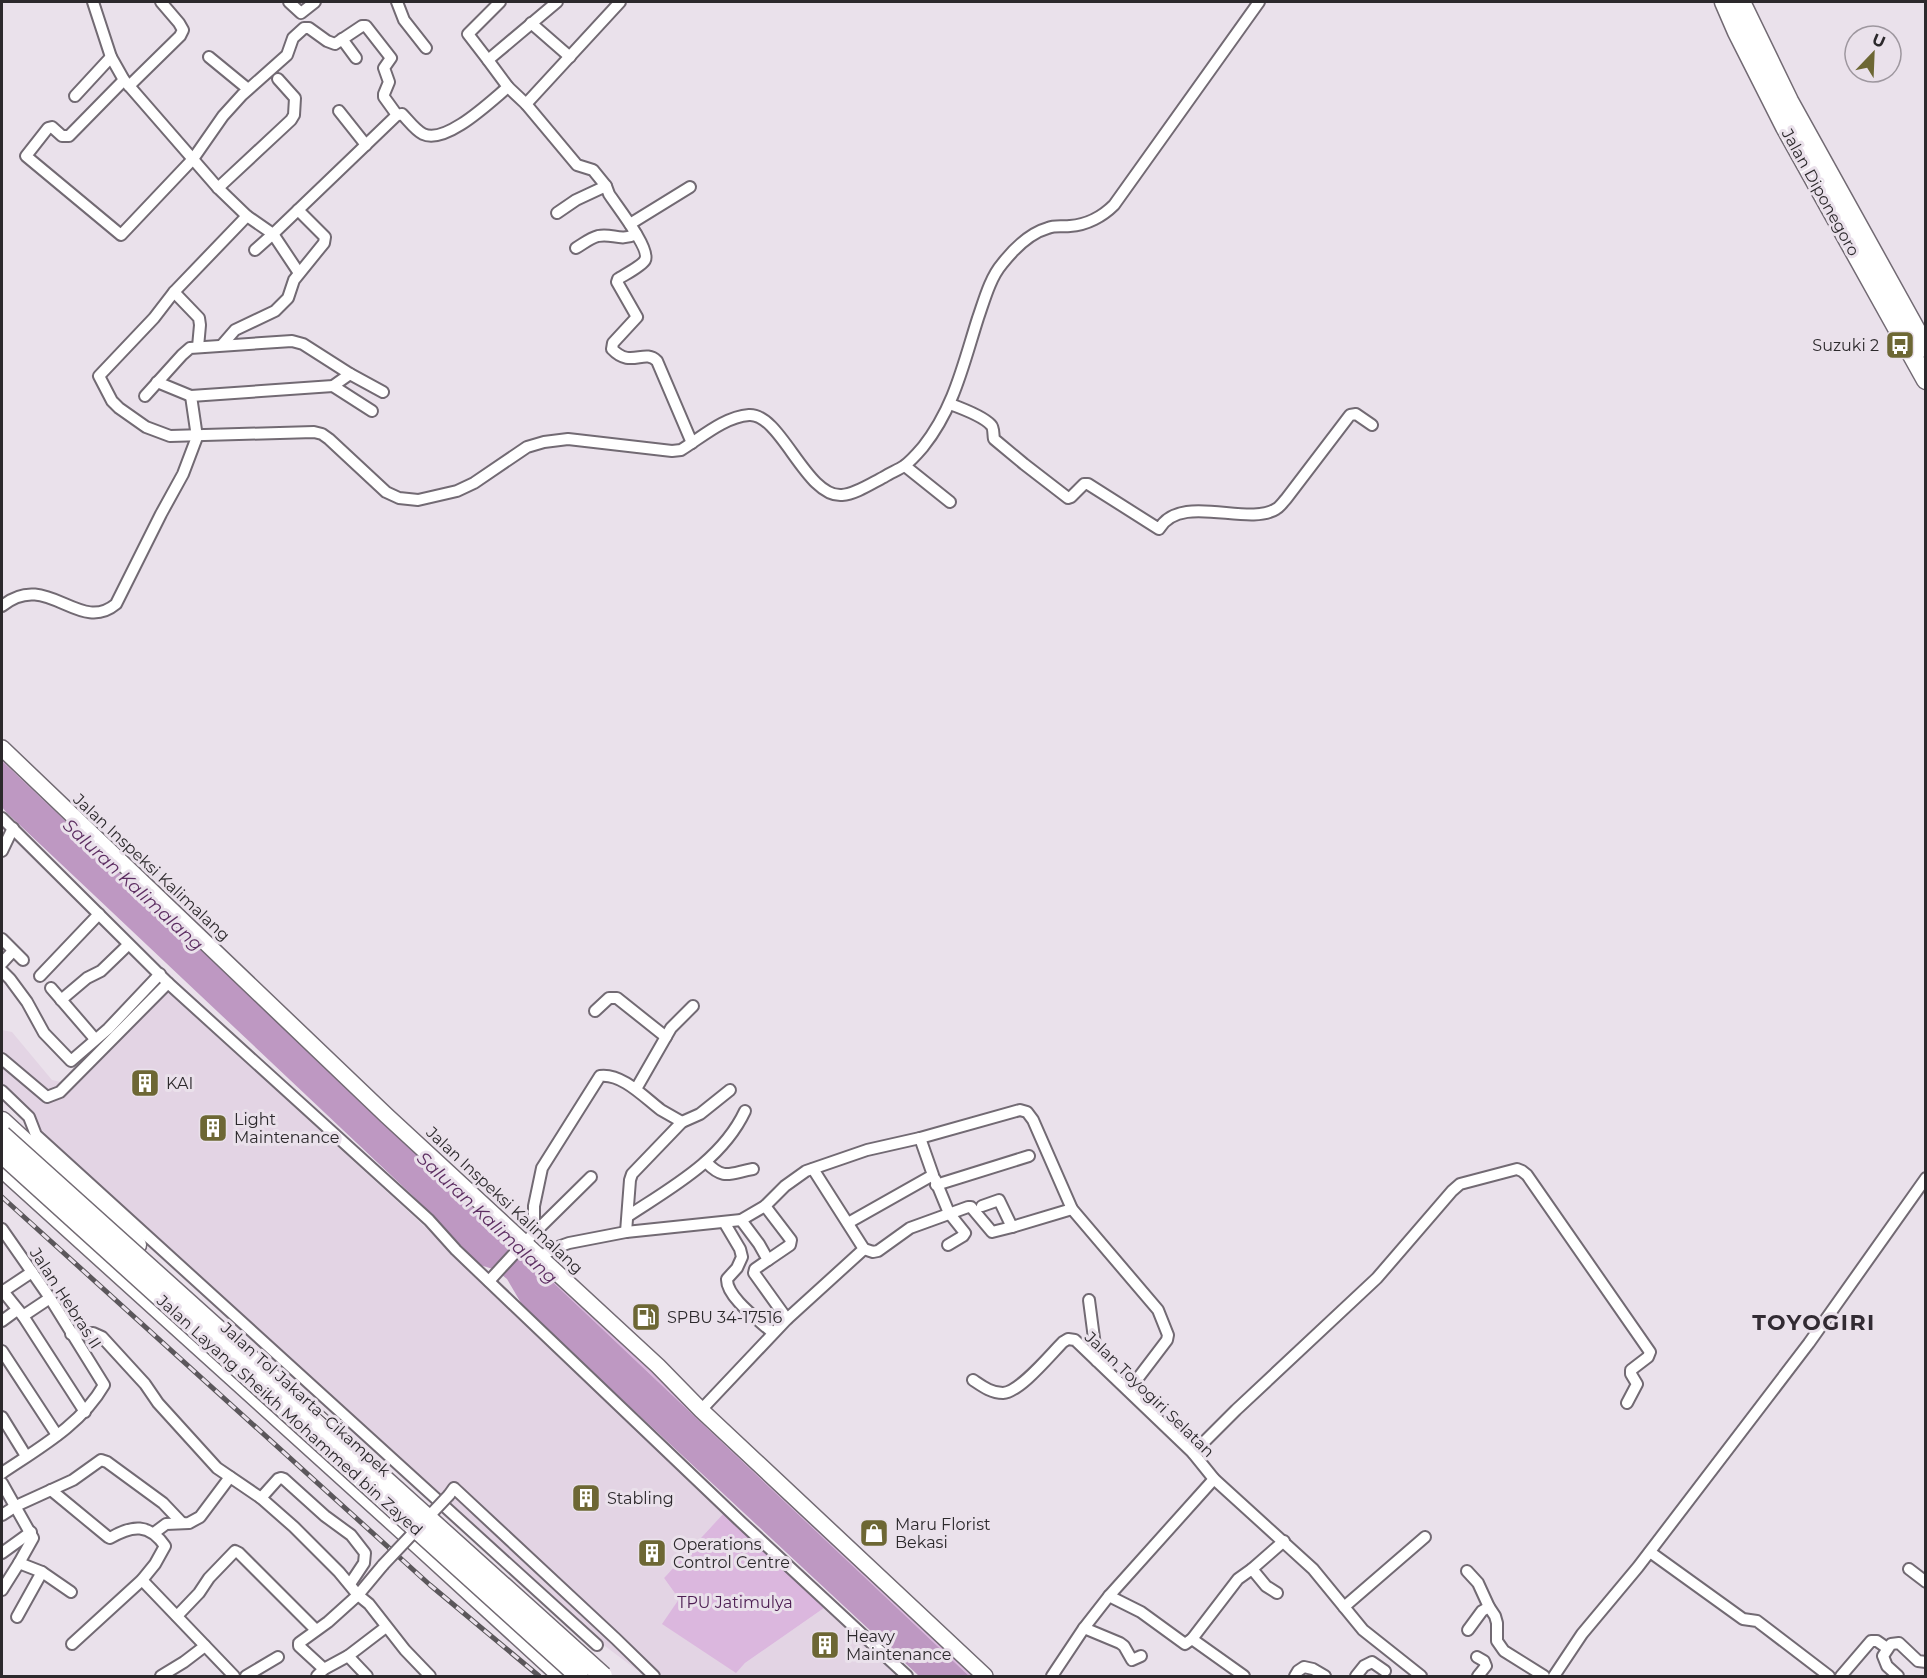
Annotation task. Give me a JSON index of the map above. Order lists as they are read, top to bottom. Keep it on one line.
{"streets":{"highway":["Jalan Diponegoro","Jalan Tol Jakarta–Cikampek","Jalan Layang Sheikh Mohammed bin Zayed"],"main road":["Jalan Inspeksi Kalimalang"],"street":["Jalan Hebras II","Jalan Toyogiri Selatan"]},"districts":["TOYOGIRI"],"water":["Saluran Kalimalang"],"parks":["TPU Jatimulya"],"places":{"bus stop":["Suzuki 2"],"building":["KAI","Light Maintenance","Stabling","Operations Control Centre","Heavy Maintenance"],"fuel station":["SPBU 34-17516"],"shop":["Maru Florist Bekasi"]},"north":"top right"}
